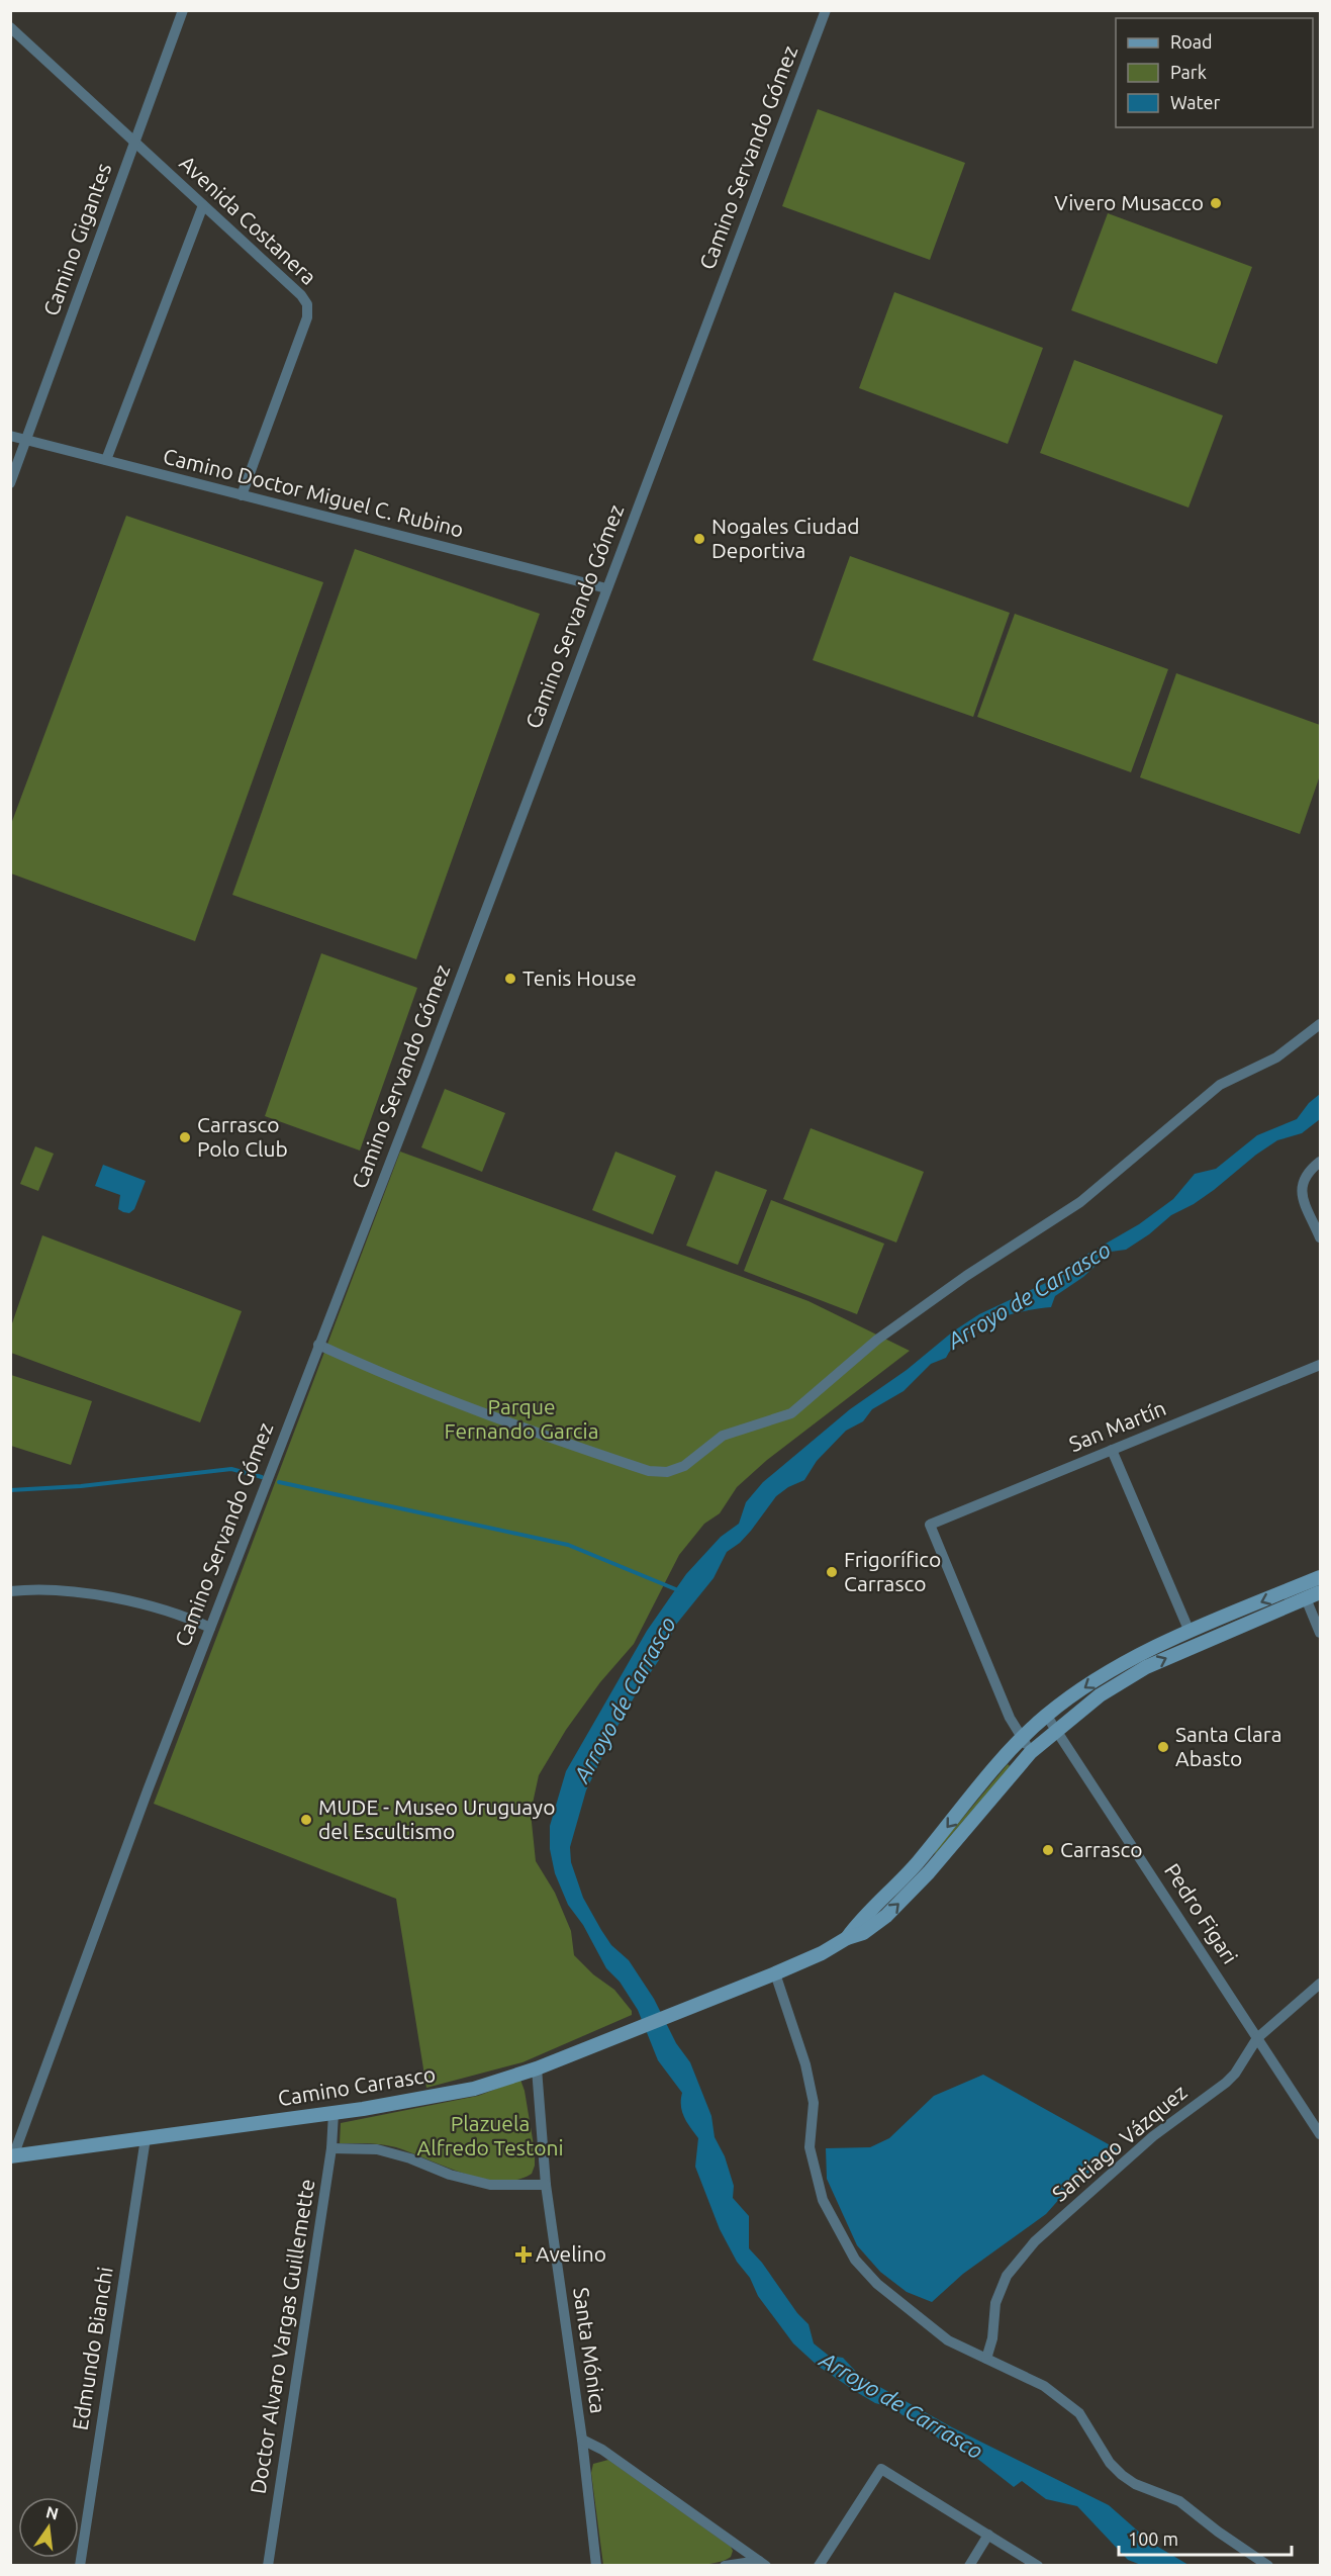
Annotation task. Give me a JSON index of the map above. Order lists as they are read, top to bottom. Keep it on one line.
{"streets":{"main road":["Camino Carrasco"],"street":["Camino Servando Gómez","Avenida Costanera","Camino Gigantes","Camino Doctor Miguel C. Rubino","San Martín","Pedro Figari","Santiago Vázquez","Doctor Alvaro Vargas Guillemette","Edmundo Bianchi","Santa Mónica"]},"crossings":[["Camino Servando Gómez","Camino Doctor Miguel C. Rubino"],["Camino Servando Gómez","Camino Carrasco"],["Avenida Costanera","Camino Gigantes"],["Avenida Costanera","Camino Doctor Miguel C. Rubino"],["Camino Gigantes","Camino Doctor Miguel C. Rubino"],["Pedro Figari","Santiago Vázquez"],["Camino Carrasco","Doctor Alvaro Vargas Guillemette"],["Camino Carrasco","Edmundo Bianchi"],["Camino Carrasco","Santa Mónica"]],"water":["Arroyo de Carrasco"],"parks":["Parque Fernando Garcia","Plazuela Alfredo Testoni"],"places":{"other":["Vivero Musacco","Nogales Ciudad Deportiva","Tenis House","Carrasco Polo Club","Frigorífico Carrasco","Santa Clara Abasto","MUDE - Museo Uruguayo del Escultismo","Carrasco"],"health":["Avelino"]},"legend":["Road","Park","Water"],"scale_bar":"100 m","north":"top"}
